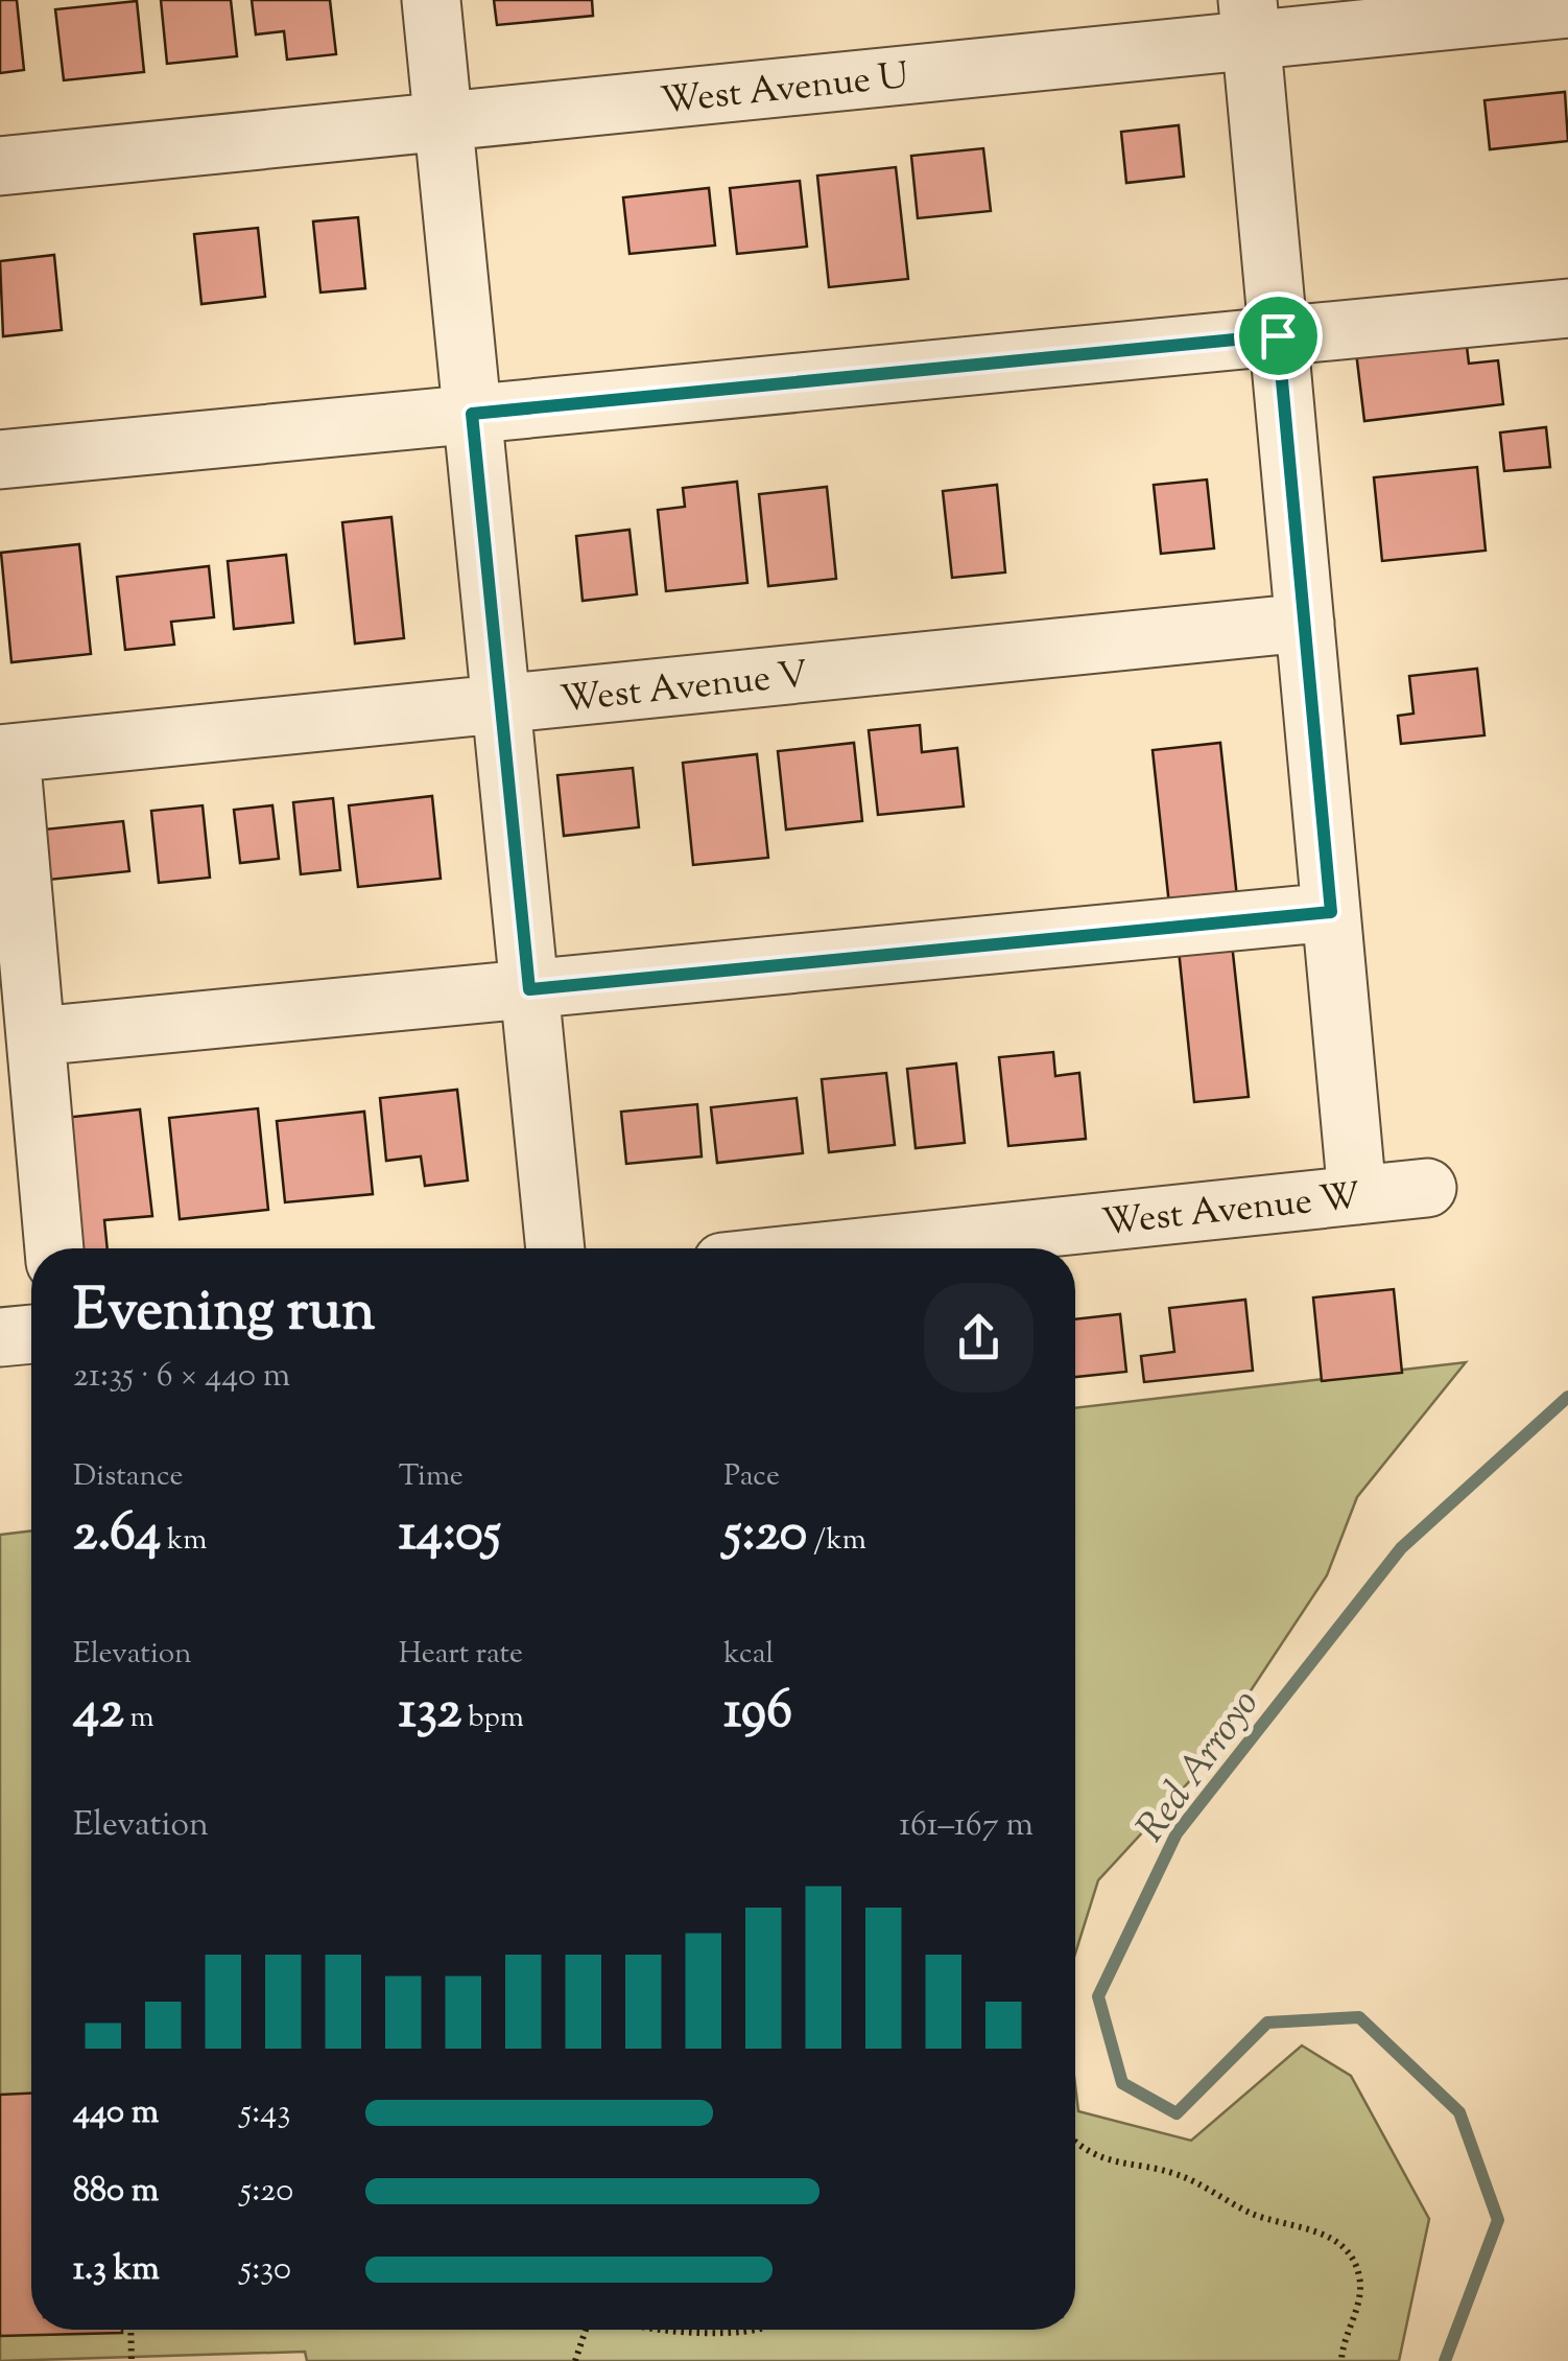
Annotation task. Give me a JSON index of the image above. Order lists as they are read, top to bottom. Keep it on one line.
{"streets":{"street":["West Avenue U","West Avenue V","West Avenue W"]},"water":["Red Arroyo"],"page":{"heading":["Evening run","21:35 · 6 × 440 m"],"stats":[["Distance","2.64 km"],["Time","14:05"],["Pace","5:20 /km"],["Elevation","42 m"],["Heart rate","132 bpm"],["kcal","196"]],"chart":["Elevation","161–167 m"],"list":[{"name":"440 m","note":"5:43"},{"name":"880 m","note":"5:20"},{"name":"1.3 km","note":"5:30"}]}}
